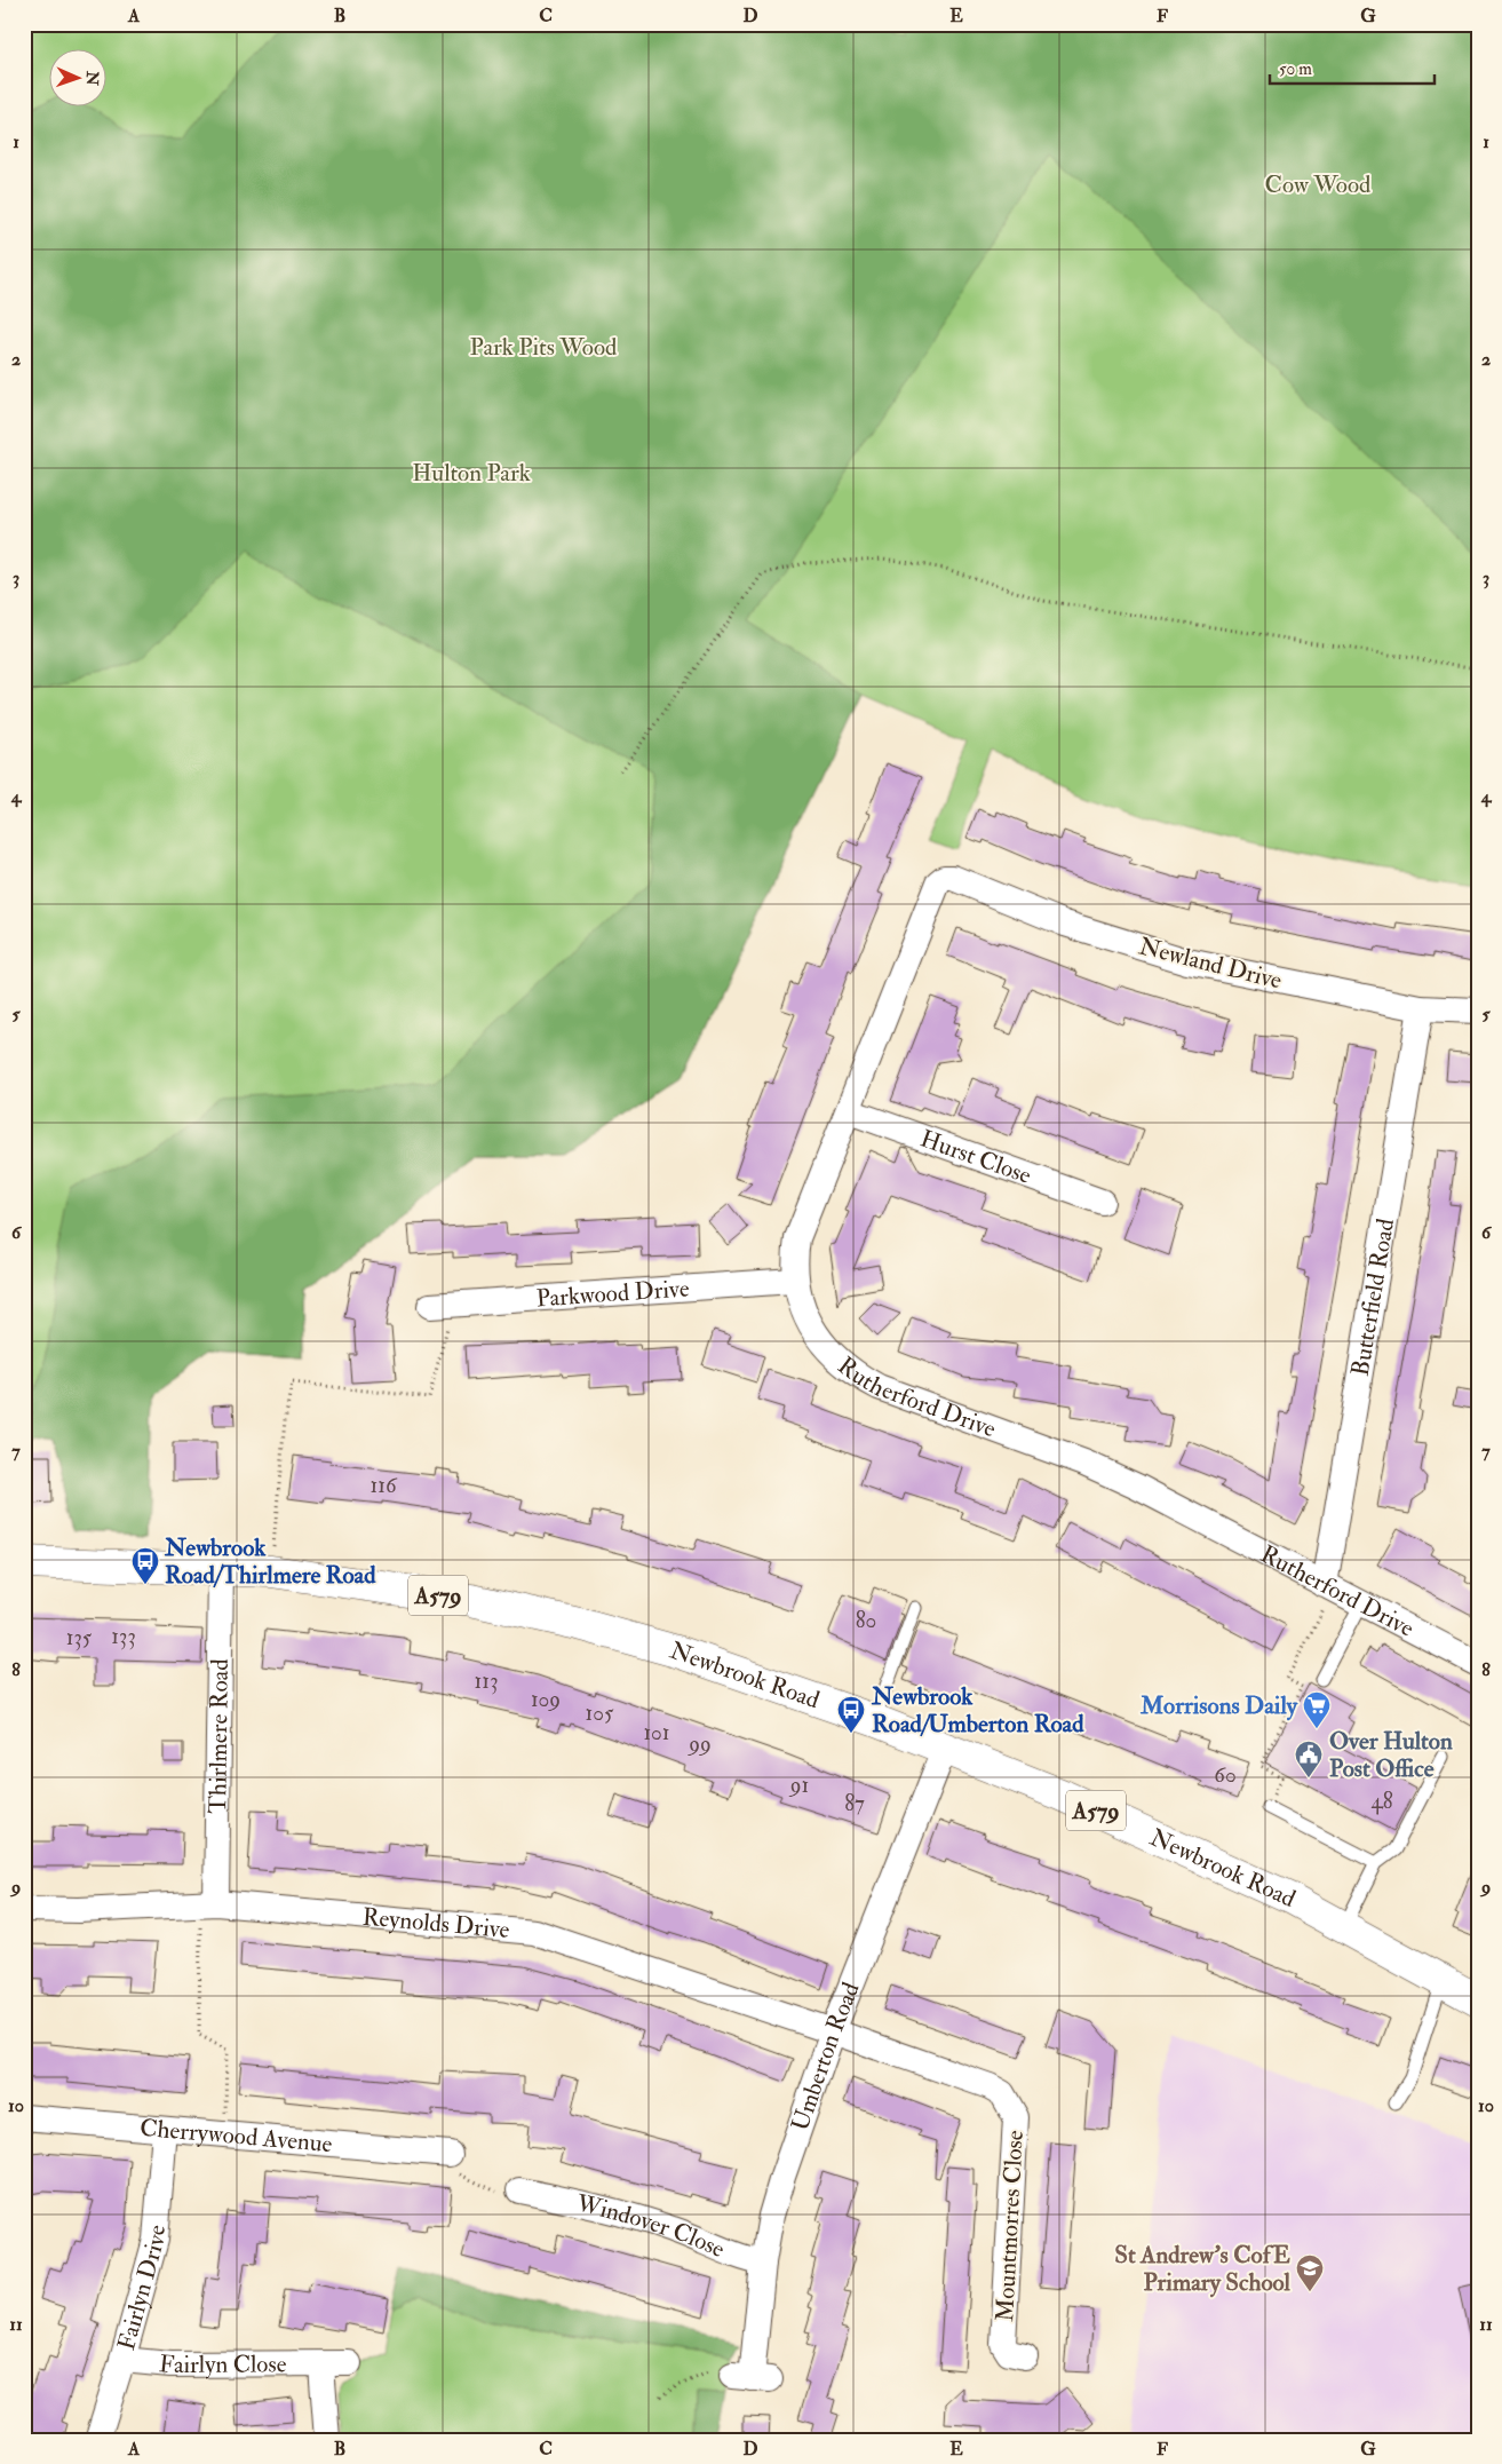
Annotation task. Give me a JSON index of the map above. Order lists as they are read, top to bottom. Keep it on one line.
{"streets":{"highway":["A579","Newbrook Road"],"street":["Newland Drive","Hurst Close","Parkwood Drive","Butterfield Road","Rutherford Drive","Thirlmere Road","Reynolds Drive","Umberton Road","Cherrywood Avenue","Mountmorres Close","Windover Close","Fairlyn Drive","Fairlyn Close"]},"crossings":[["Newland Drive","Butterfield Road"],["Newland Drive","Rutherford Drive"],["Hurst Close","Rutherford Drive"],["Parkwood Drive","Rutherford Drive"],["Butterfield Road","Rutherford Drive"],["Newbrook Road","Thirlmere Road"],["Newbrook Road","Umberton Road"],["Thirlmere Road","Reynolds Drive"],["Reynolds Drive","Umberton Road"],["Reynolds Drive","Mountmorres Close"],["Umberton Road","Mountmorres Close"],["Umberton Road","Windover Close"],["Cherrywood Avenue","Fairlyn Drive"],["Fairlyn Drive","Fairlyn Close"]],"parks":["Cow Wood","Park Pits Wood","Hulton Park"],"places":{"bus stop":["Newbrook Road/Thirlmere Road","Newbrook Road/Umberton Road"],"supermarket":["Morrisons Daily"],"public building":["Over Hulton Post Office"],"school or university":["St Andrew's CofE Primary School"]},"house_numbers":["116","80","133","135","113","109","105","101","99","60","91","48","87"],"scale_bar":"50 m","north":"right","grid":{"columns":["A","B","C","D","E","F","G"],"rows":["1","2","3","4","5","6","7","8","9","10","11"]}}
